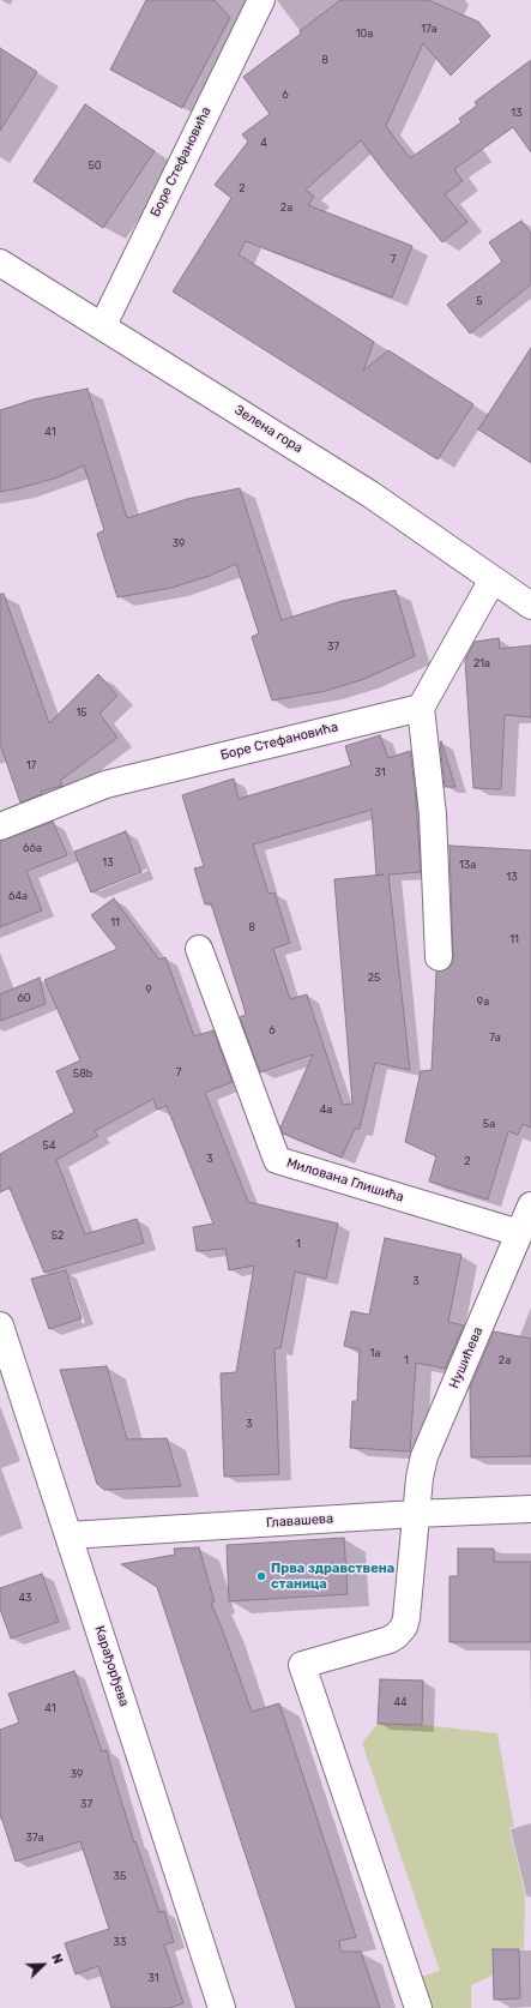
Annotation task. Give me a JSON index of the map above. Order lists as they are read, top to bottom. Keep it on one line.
{"streets":{"street":["Боре Стефановића","Зелена гора","Милована Глишића","Нушићева","Главашева","Карађорђева"]},"crossings":[["Боре Стефановића","Зелена гора"],["Милована Глишића","Нушићева"],["Нушићева","Главашева"],["Главашева","Карађорђева"]],"places":["Прва здравствена станица"],"house_numbers":["17a","10a","8","6","13","4","50","2","2a","7","5","41","39","37","21a","15","17","31","66a","13","13a","13","64a","11","8","11","25","9","60","9a","6","7a","7","58b","4a","5a","54","3","2","52","1","3","1a","1","2a","3","43","44","41","39","37","37a","35","33","31"],"north":"top right"}
